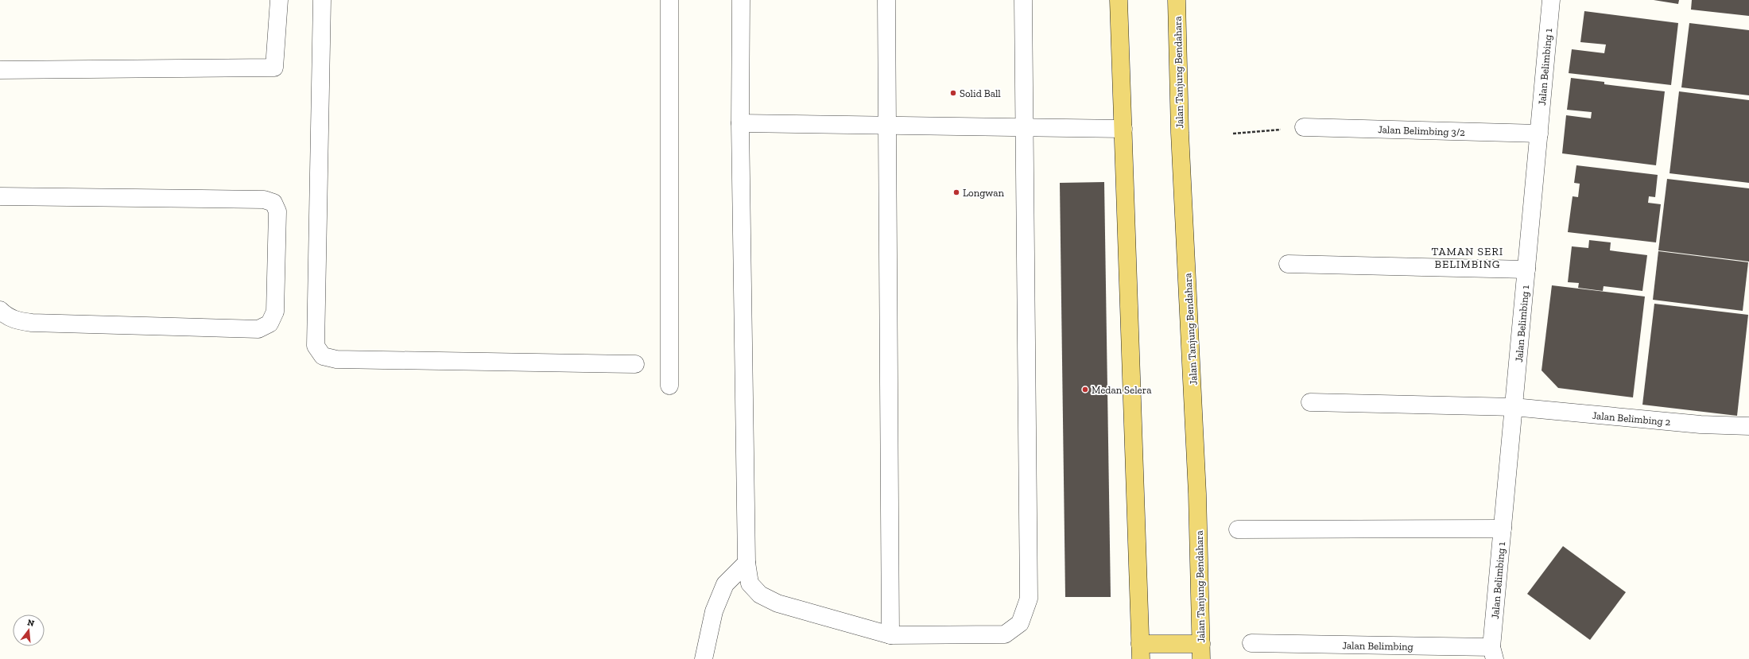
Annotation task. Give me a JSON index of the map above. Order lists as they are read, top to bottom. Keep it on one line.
{"streets":{"main road":["Jalan Tanjung Bendahara"],"street":["Jalan Belimbing 1","Jalan Belimbing 3/2","Jalan Belimbing 2","Jalan Belimbing"]},"crossings":[["Jalan Belimbing 1","Jalan Belimbing 3/2"],["Jalan Belimbing 1","Jalan Belimbing 2"],["Jalan Belimbing 1","Jalan Belimbing"]],"districts":["TAMAN SERI BELIMBING"],"places":["Solid Ball","Longwan","Medan Selera"],"north":"top"}
